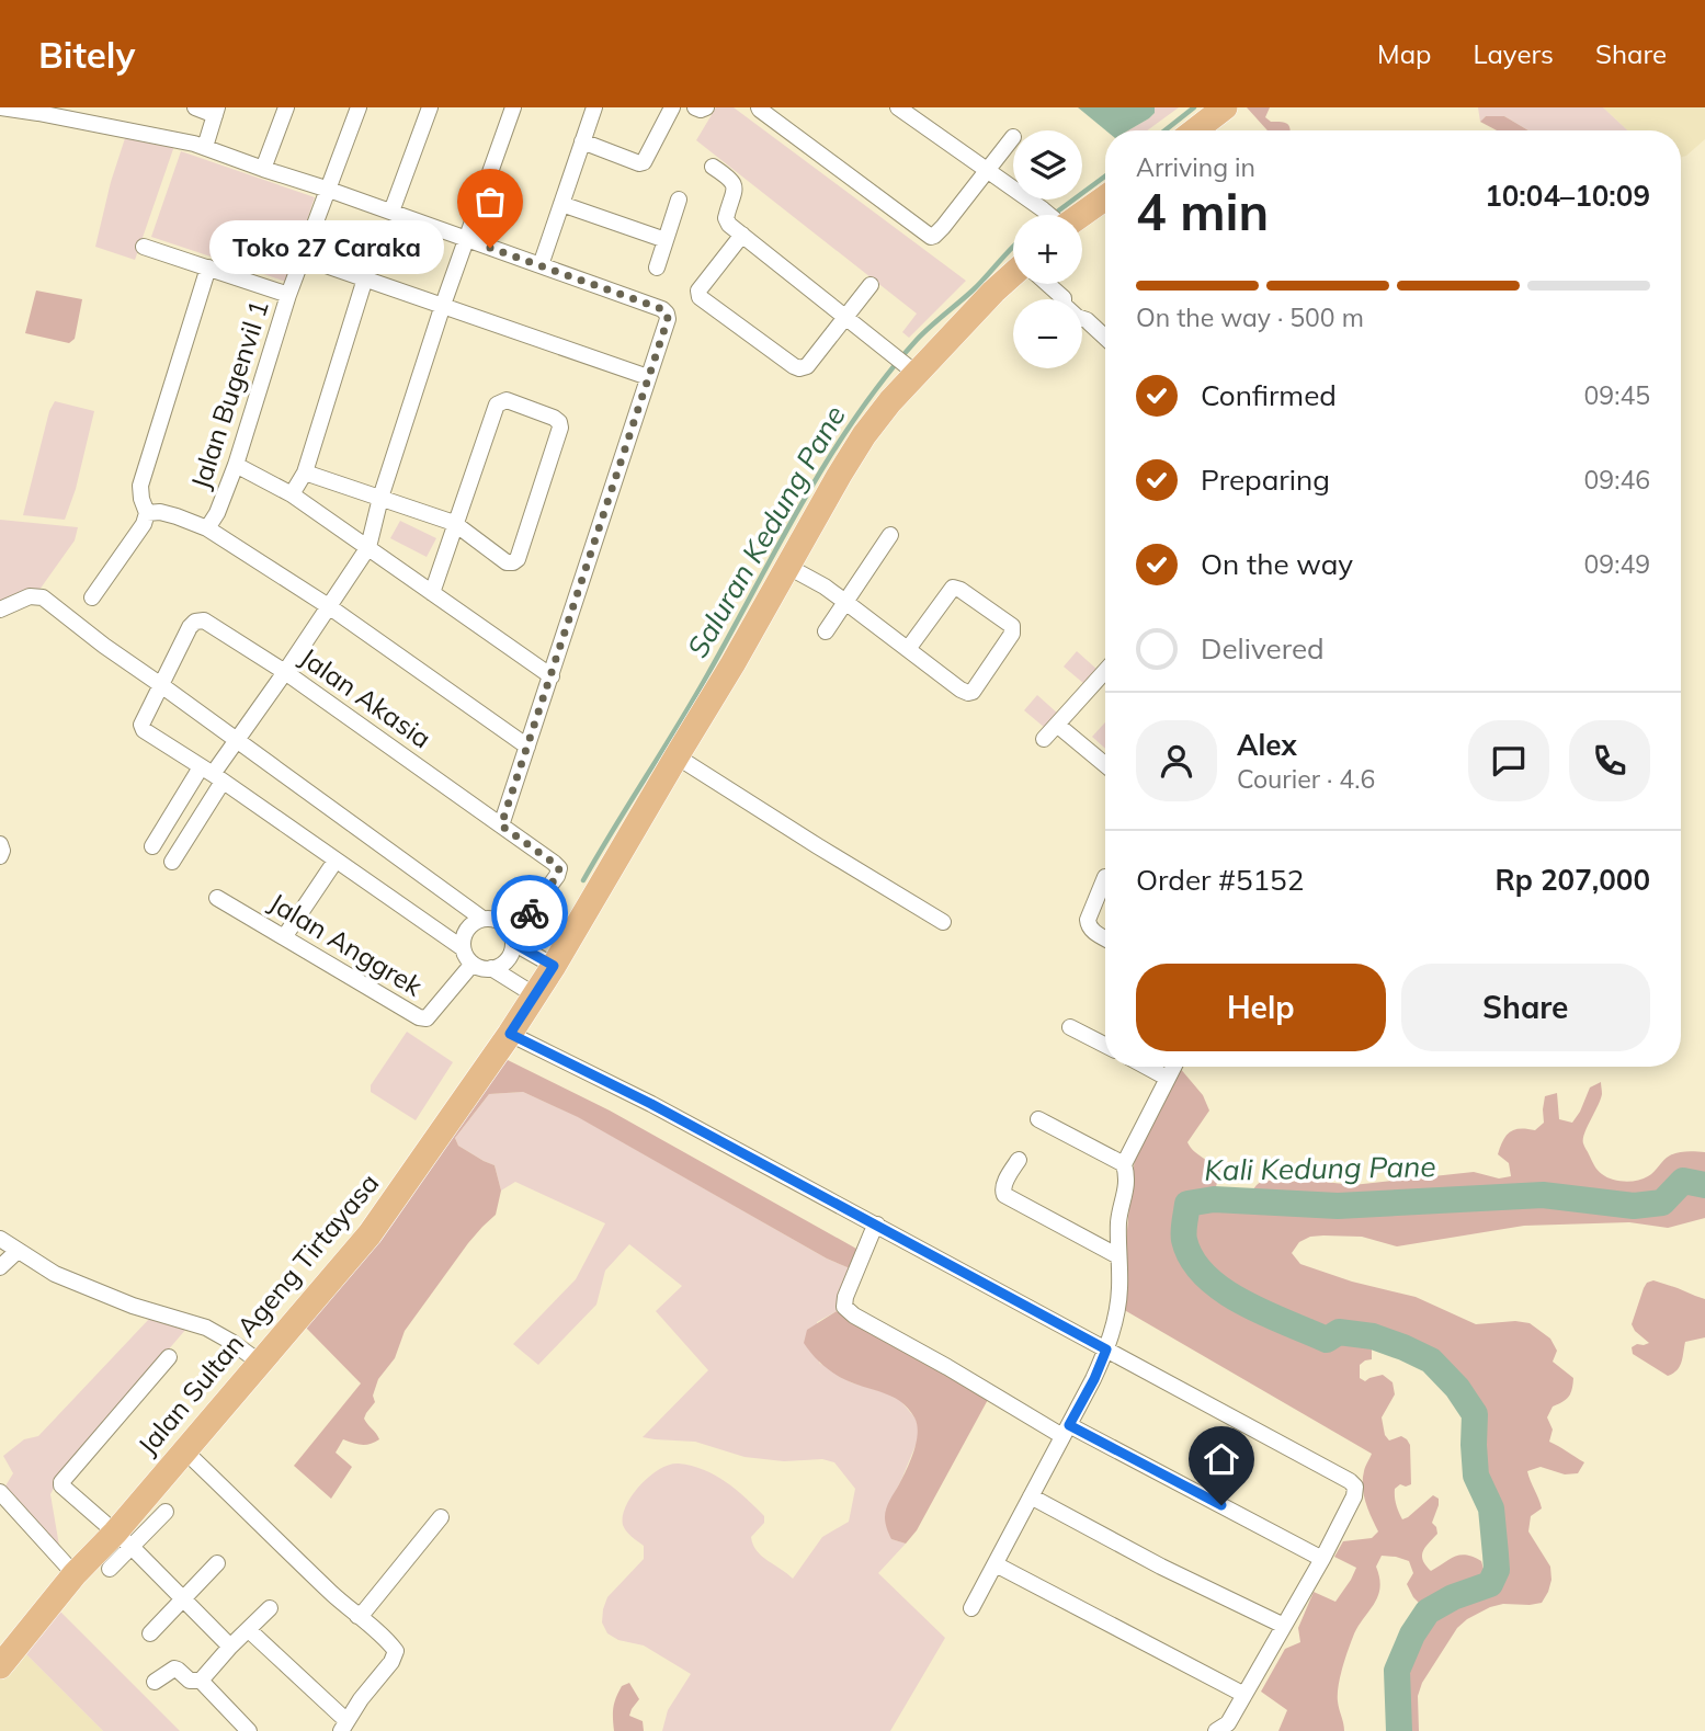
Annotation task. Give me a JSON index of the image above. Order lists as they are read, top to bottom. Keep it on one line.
{"streets":{"main road":["Jalan Sultan Ageng Tirtayasa"],"street":["Jalan Bugenvil 1","Jalan Akasia","Jalan Anggrek"]},"crossings":[["Jalan Akasia","Jalan Anggrek"]],"water":["Saluran Kedung Pane","Kali Kedung Pane"],"places":["Toko 27 Caraka"],"page":{"header":"Bitely","nav":["Map","Layers","Share"],"map_buttons":["+","−"],"heading":["4 min","Arriving in","10:04–10:09"],"panel":["Alex","Courier · 4.6","Order #5152","Rp 207,000"],"bubble":"Toko 27 Caraka","bar":"On the way · 500 m","list":[["Confirmed","09:45"],["Preparing","09:46"],["On the way","09:49"],"Delivered"],"buttons":["Help","Share"]}}
